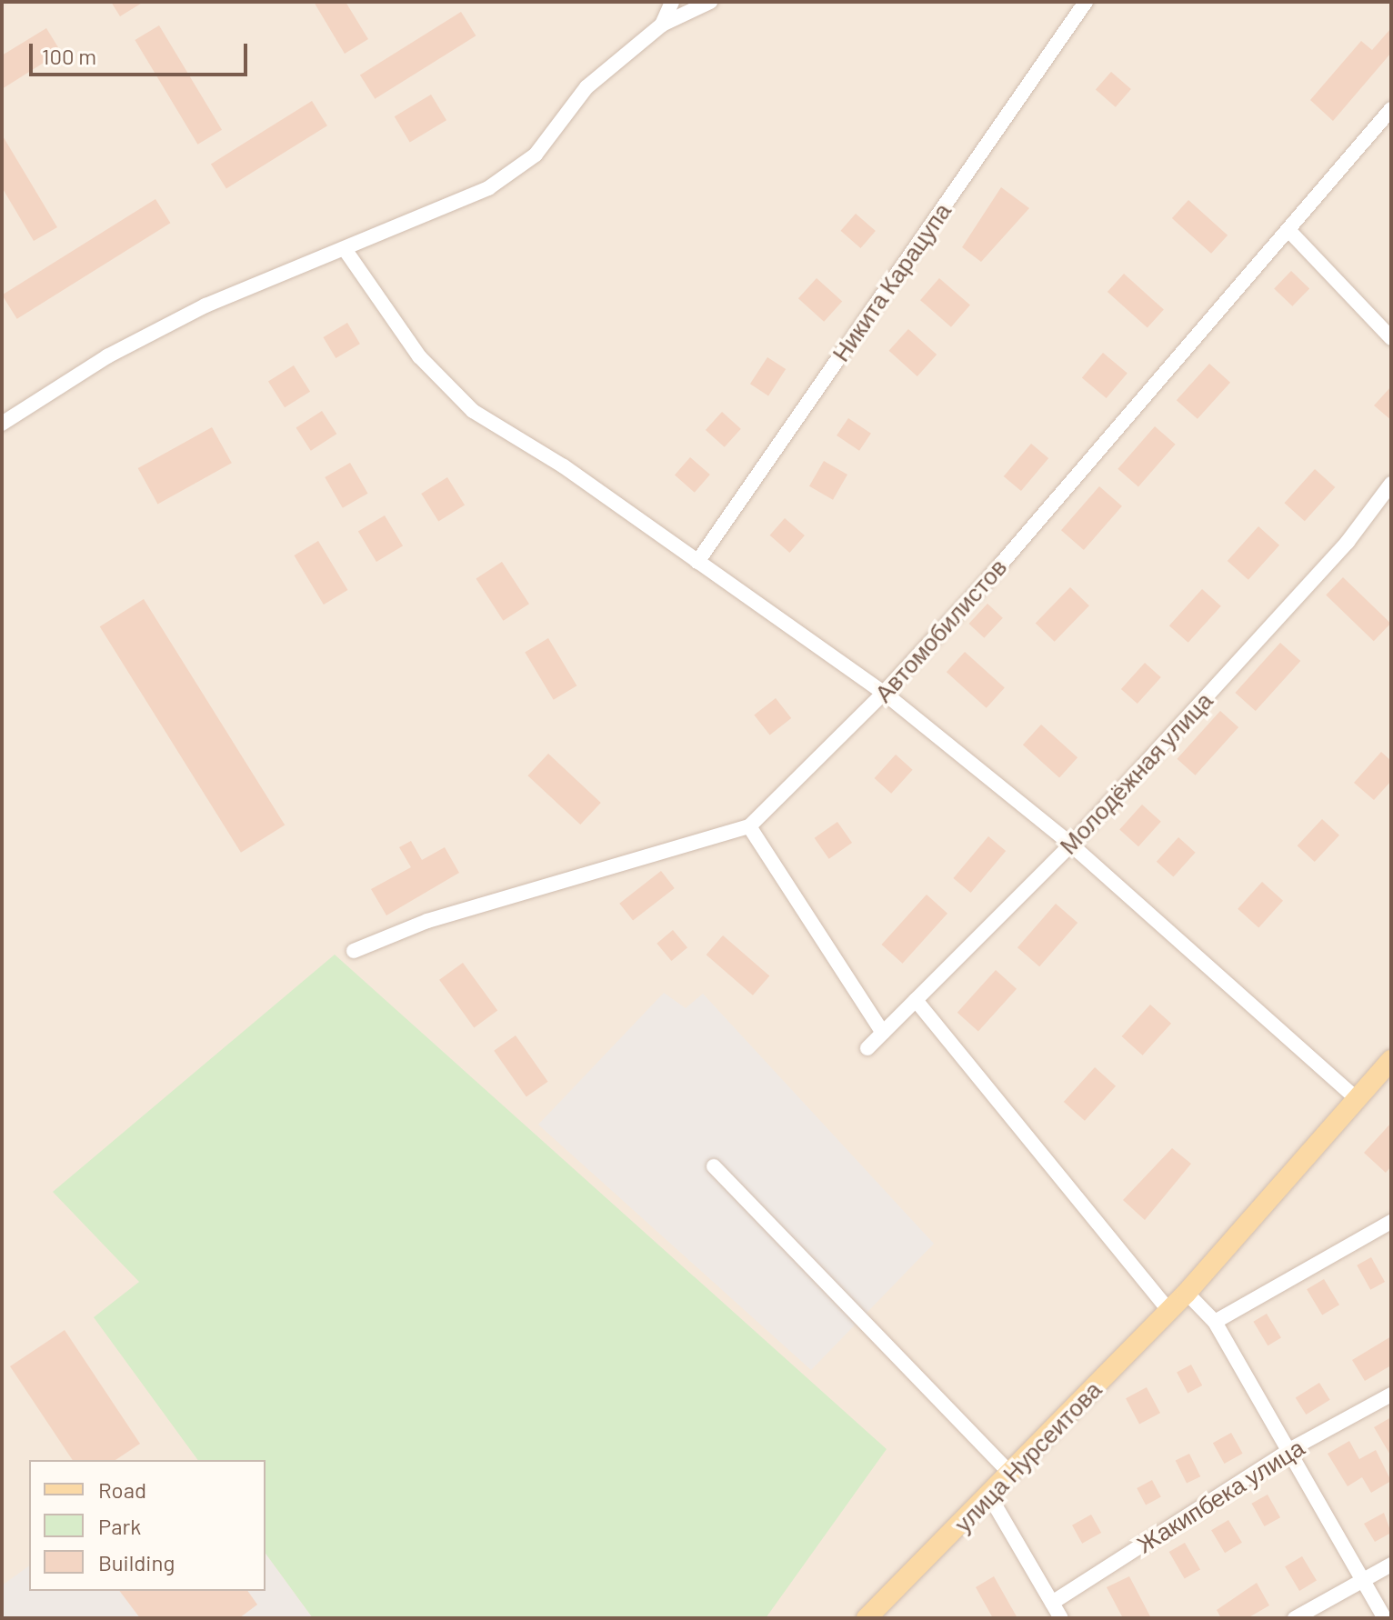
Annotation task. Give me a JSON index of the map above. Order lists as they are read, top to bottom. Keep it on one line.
{"streets":{"main road":["улица Нурсеитова"],"street":["Никита Карацупа","Автомобилистов","Молодёжная улица","Жакипбека улица"]},"legend":["Road","Park","Building"],"scale_bar":"100 m"}
